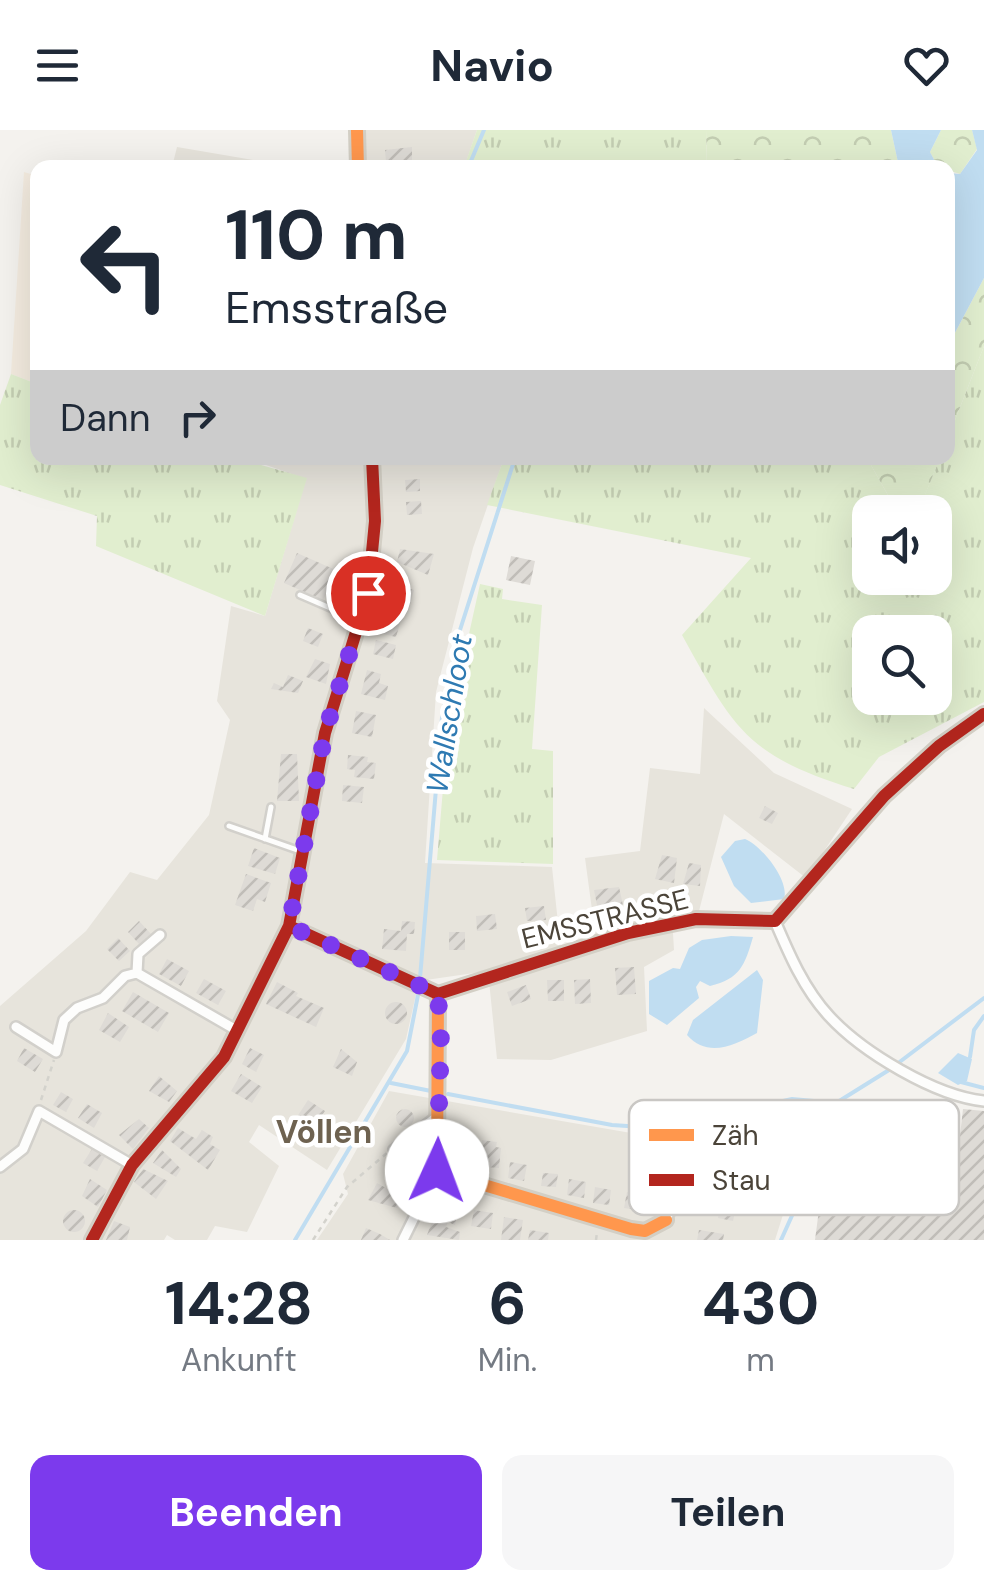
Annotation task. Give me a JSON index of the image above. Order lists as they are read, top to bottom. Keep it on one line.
{"streets":{"street":["EMSSTRASSE"]},"districts":["Völlen"],"water":["Wallschloot"],"legend":["Zäh","Stau"],"page":{"header":"Navio","turn":["110 m","Emsstraße"],"then":"Dann","eta":["14:28","Ankunft","6","Min.","430","m"],"buttons":["Beenden","Teilen"]}}
